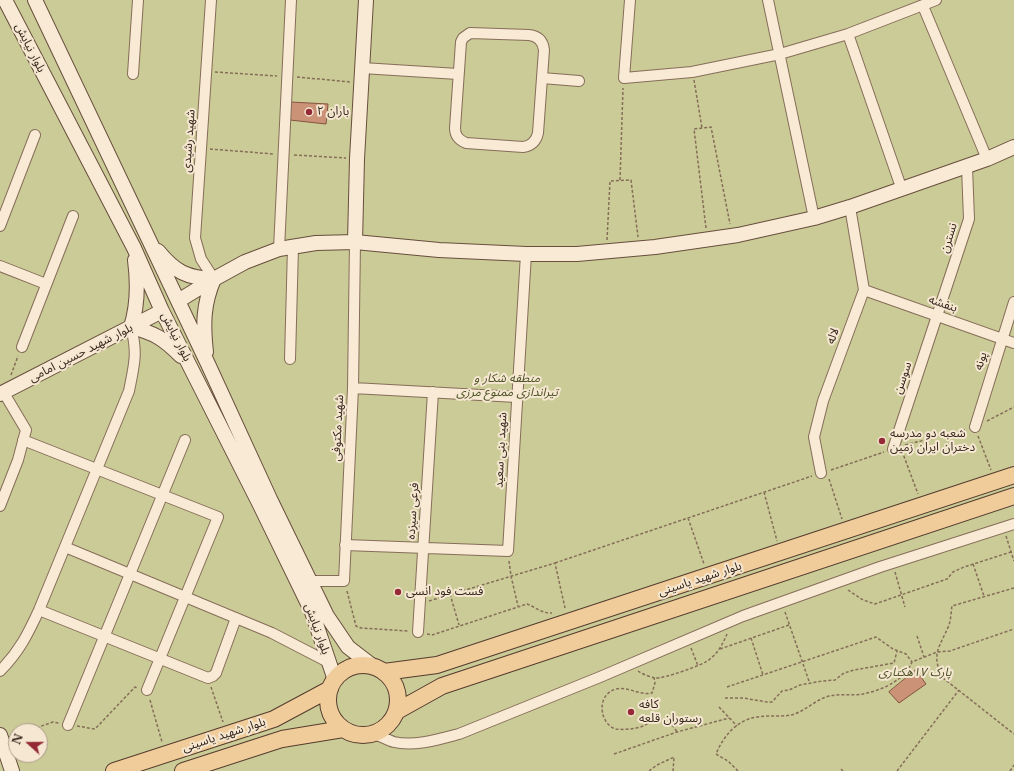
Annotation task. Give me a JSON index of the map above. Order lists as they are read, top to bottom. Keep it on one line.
{"streets":{"main road":["بلوار نیایش","بلوار شهید حسین امامی","بلوار شهید یاسینی"],"street":["شهید رشیدی","نسترن","بنفشه","لاله","پونه","سوسن","شهید مکتوفی","شهید بنی سعید","فرعی سیزده"]},"crossings":[["بلوار نیایش","بلوار شهید حسین امامی"],["بلوار نیایش","بلوار شهید یاسینی"],["نسترن","بنفشه"],["نسترن","سوسن"],["بنفشه","لاله"],["بنفشه","پونه"],["بنفشه","سوسن"]],"parks":["منطقه شکار و تیراندازی ممنوع مرزی","پارک ۱۷هکتاری"],"places":["باران ۲","شعبه دو مدرسه دختران ایران زمین","فست فود انسی","کافه رستوران قلعه"],"north":"left"}
